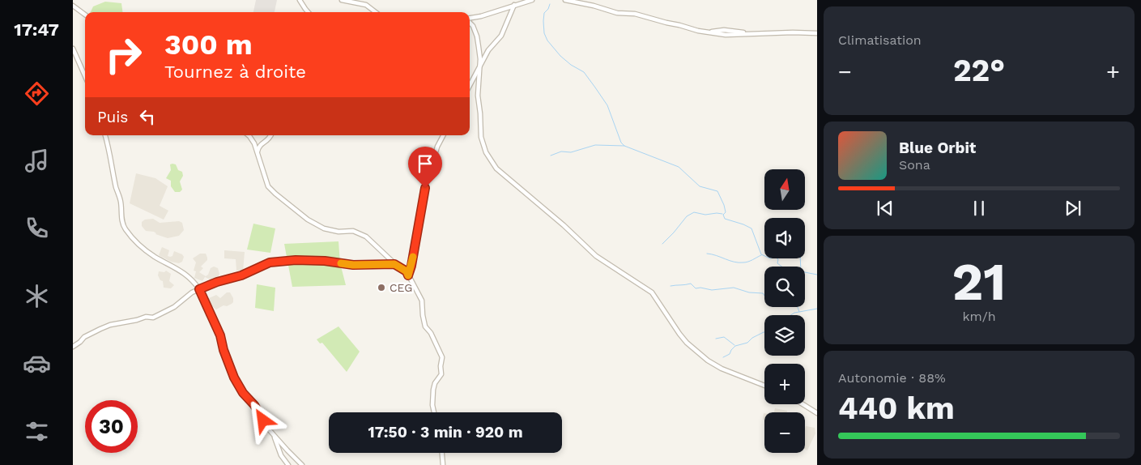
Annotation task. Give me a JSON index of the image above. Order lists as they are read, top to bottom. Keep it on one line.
{"places":["CEG"],"north":"top","page":{"tabs":"17:47","tile":["Climatisation",["21","km/h"],["Autonomie · 88%","440 km"]],"turn":["300 m","Tournez à droite"],"heat":["−","22°","+"],"then":"Puis","song":["Blue Orbit","Sona"],"map_buttons":["+","−"],"limit":"30","trip":"17:50 · 3 min · 920 m"}}
